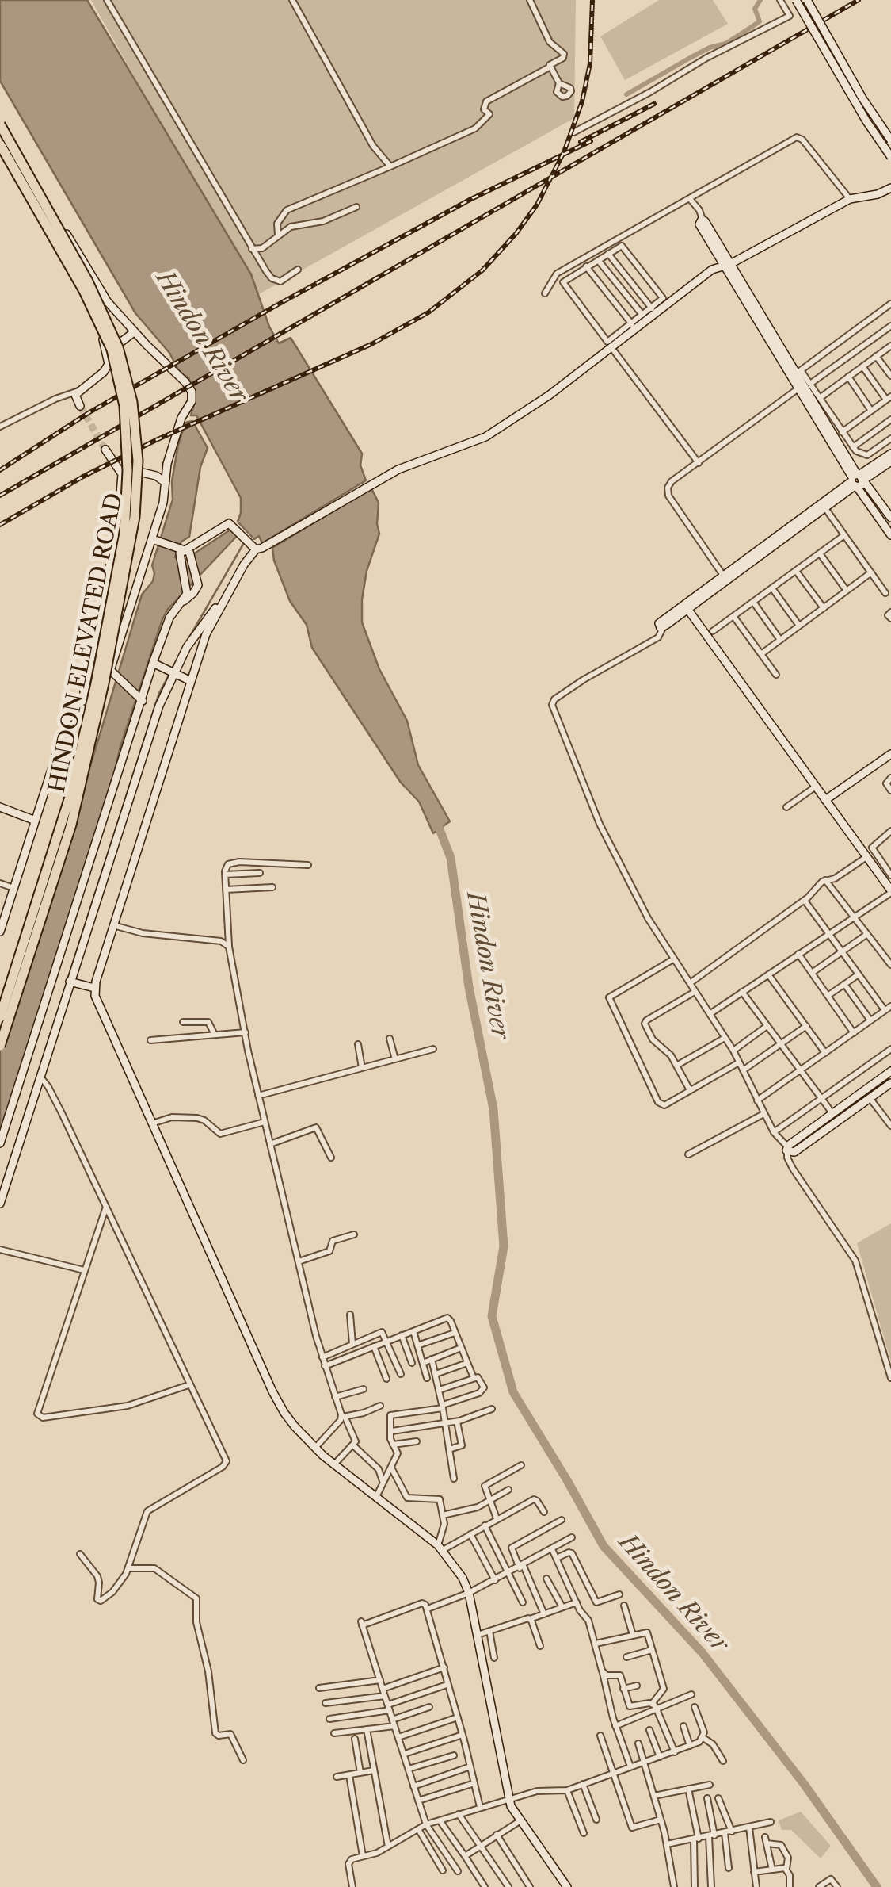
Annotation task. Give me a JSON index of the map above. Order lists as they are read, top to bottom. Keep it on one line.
{"streets":{"highway":["HINDON ELEVATED ROAD"]},"water":["Hindon River"]}
